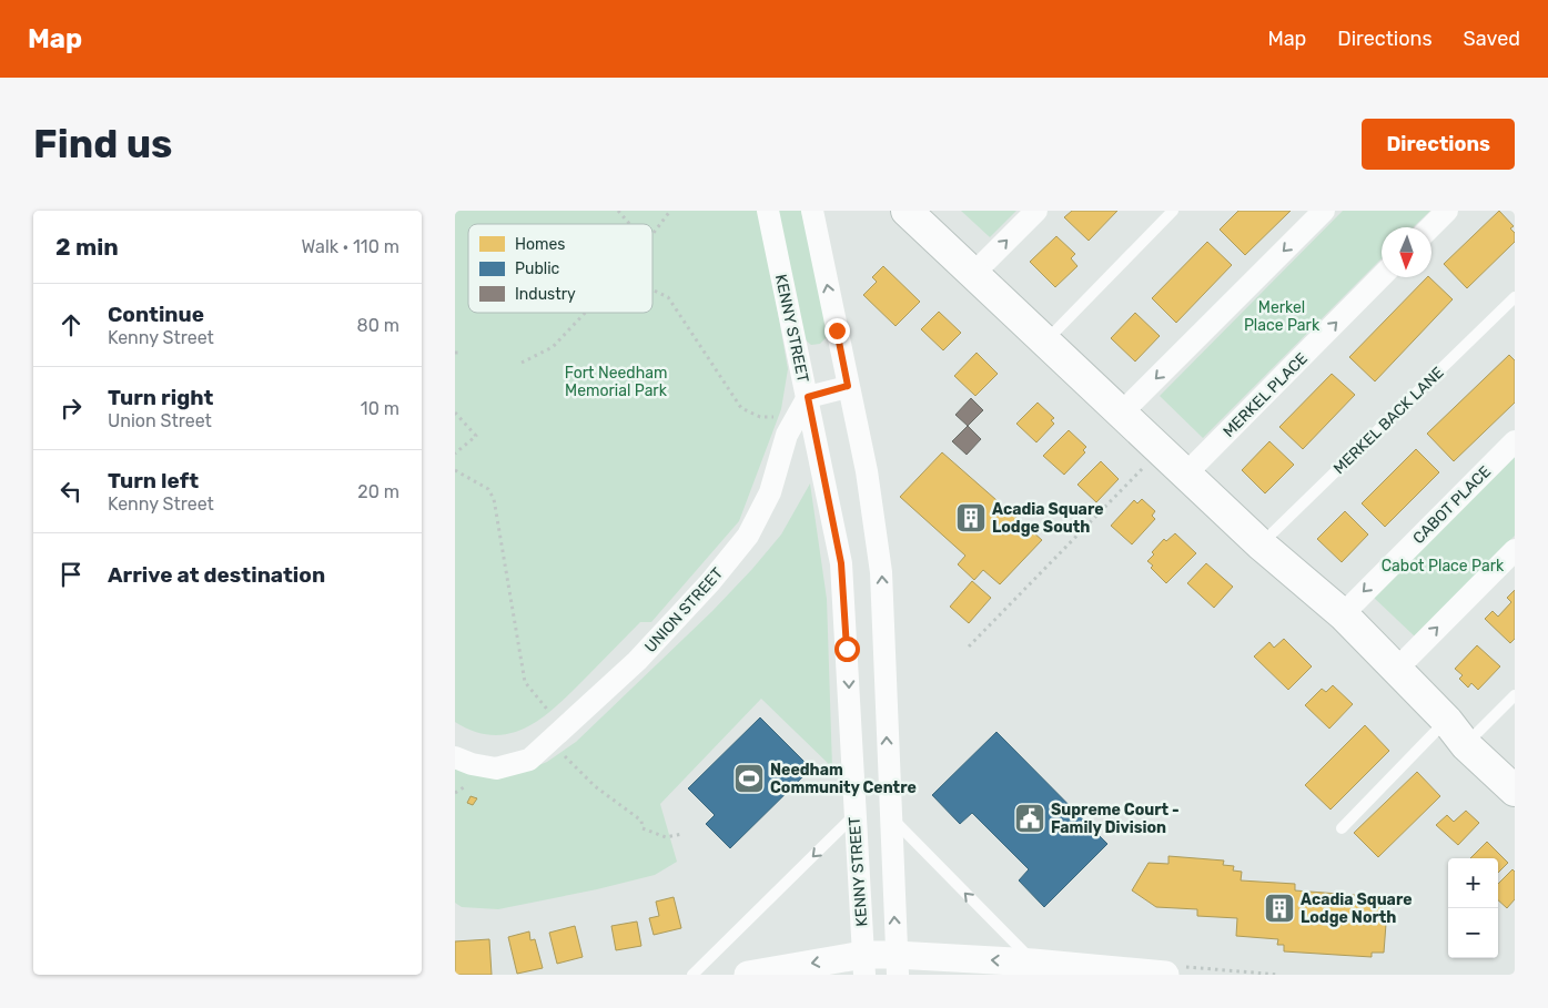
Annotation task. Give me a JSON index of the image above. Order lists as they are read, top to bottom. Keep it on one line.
{"streets":{"street":["KENNY STREET","MERKEL PLACE","CABOT PLACE","UNION STREET"],"lane":["MERKEL BACK LANE"]},"crossings":[["KENNY STREET","UNION STREET"]],"parks":["Merkel Place Park","Fort Needham Memorial Park","Cabot Place Park"],"places":{"building":["Acadia Square Lodge South","Acadia Square Lodge North"],"sports":["Needham Community Centre"],"public building":["Supreme Court - Family Division"]},"legend":["Homes","Public","Industry"],"north":"bottom","page":{"header":"Map","nav":["Map","Directions","Saved"],"buttons":"Directions","title":"Find us","heading":["2 min","Walk · 110 m"],"list":[["Continue","Kenny Street","80 m"],["Turn right","Union Street","10 m"],["Turn left","Kenny Street","20 m"],"Arrive at destination"],"map_buttons":["+","−"]}}
